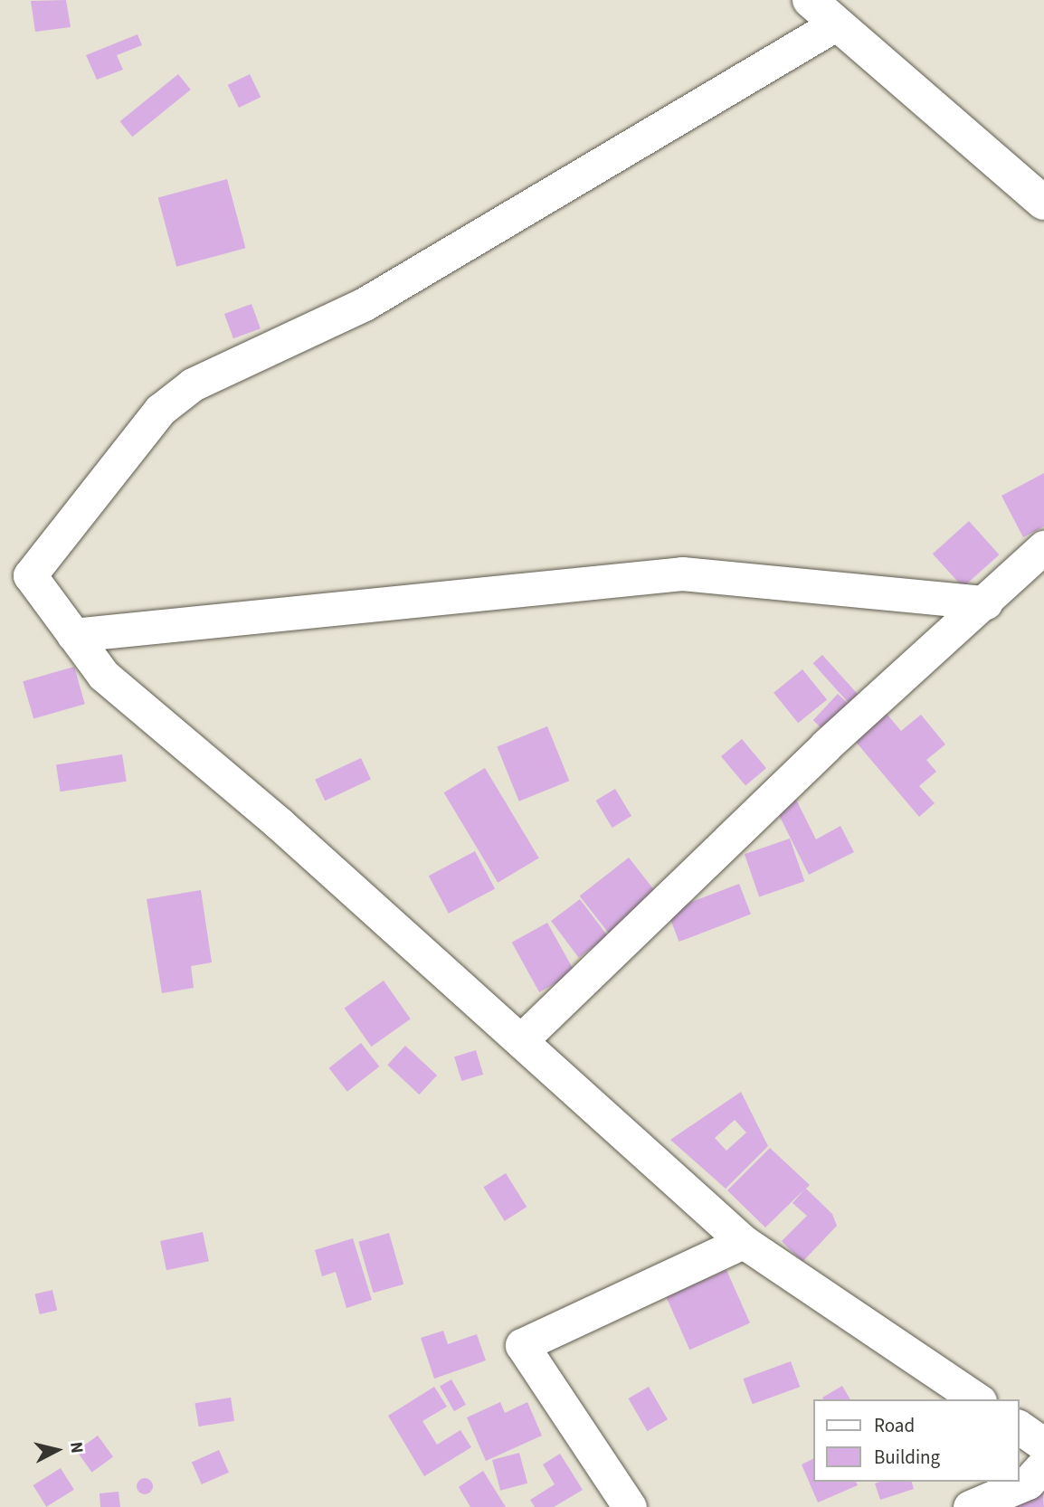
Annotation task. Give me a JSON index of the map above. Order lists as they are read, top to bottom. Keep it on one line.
{"legend":["Road","Building"],"north":"right"}
